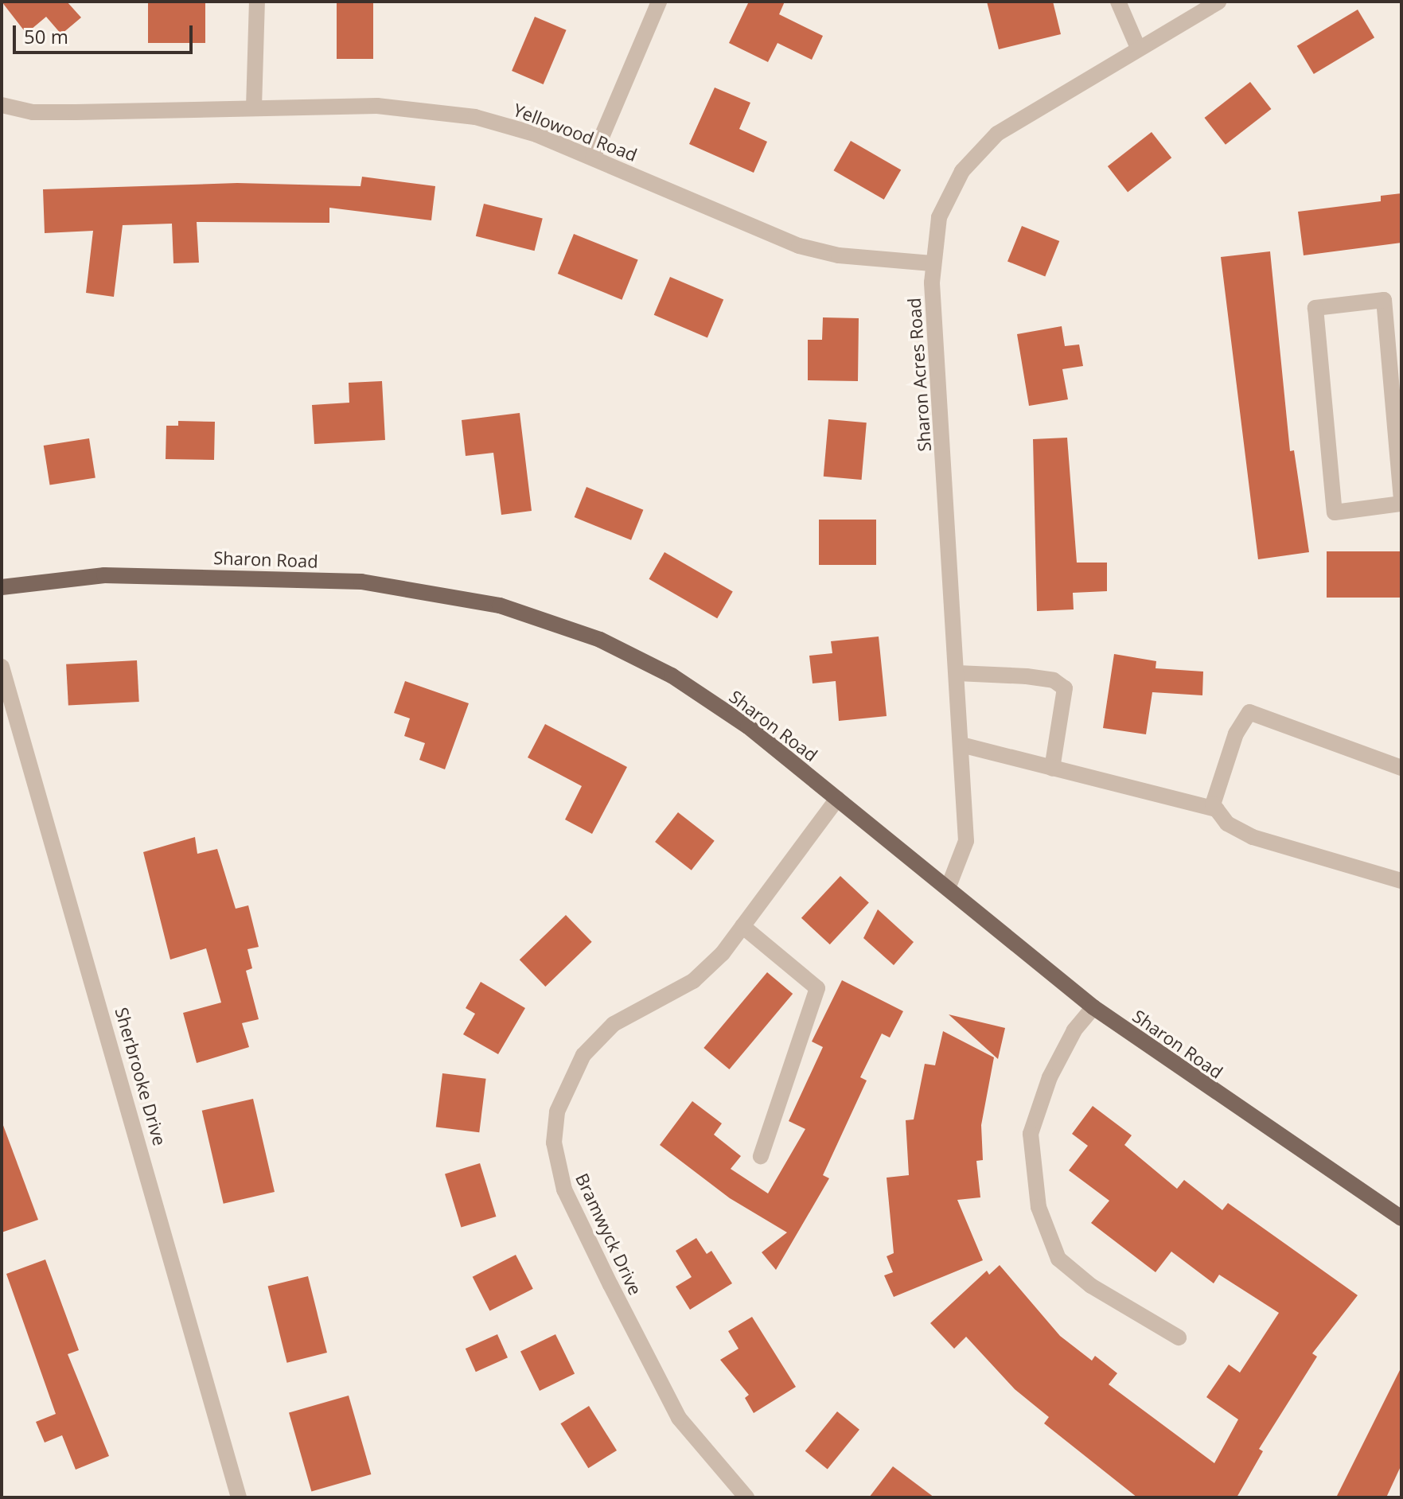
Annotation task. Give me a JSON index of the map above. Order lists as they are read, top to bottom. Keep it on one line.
{"streets":{"main road":["Sharon Road"],"street":["Yellowood Road","Sharon Acres Road","Sherbrooke Drive","Bramwyck Drive"]},"crossings":[["Yellowood Road","Sharon Acres Road"],["Sharon Acres Road","Sharon Road"],["Sharon Road","Bramwyck Drive"]],"scale_bar":"50 m"}
